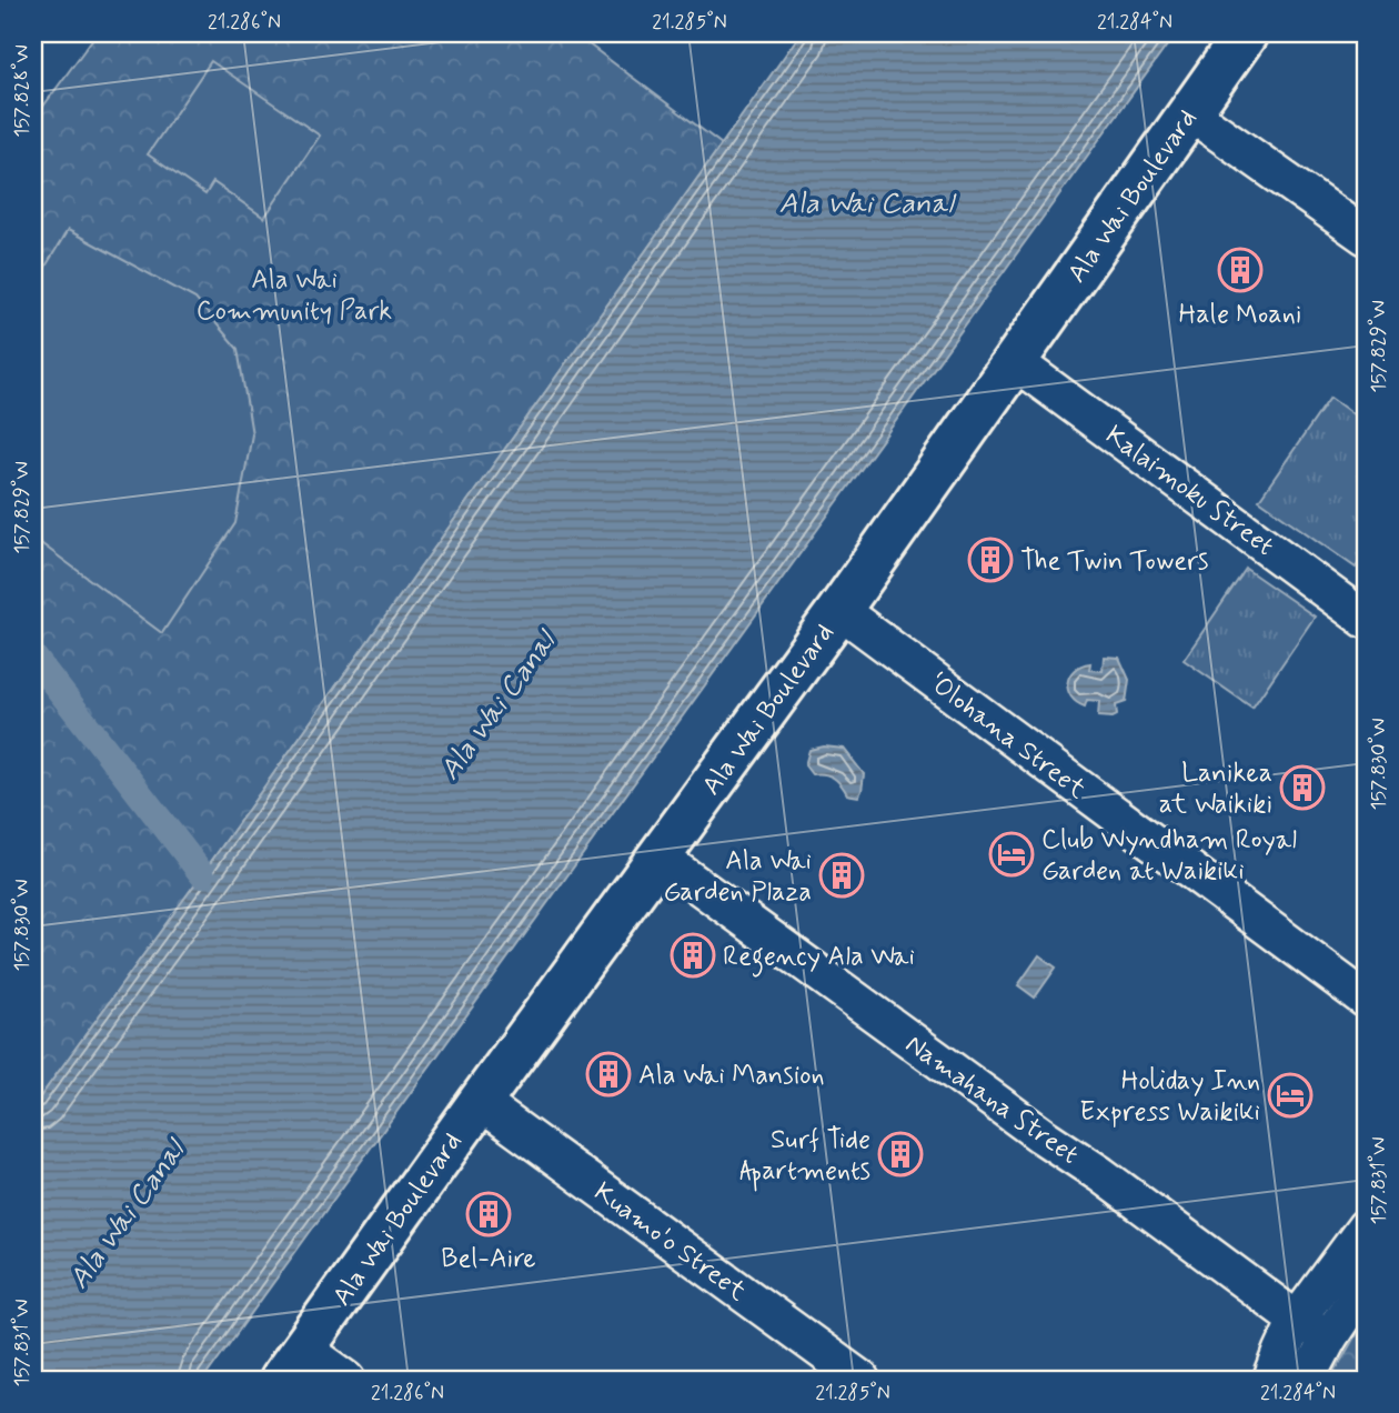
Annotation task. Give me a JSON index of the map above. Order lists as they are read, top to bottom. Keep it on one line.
{"streets":{"main road":["Ala Wai Boulevard"],"street":["Kalaimoku Street","ʻOlohana Street","Namahana Street","Kuamo'o Street"]},"crossings":[["Ala Wai Boulevard","Kalaimoku Street"],["Ala Wai Boulevard","ʻOlohana Street"],["Ala Wai Boulevard","Namahana Street"],["Ala Wai Boulevard","Kuamo'o Street"]],"water":["Ala Wai Canal"],"parks":["Ala Wai Community Park"],"places":{"building":["Hale Moani","The Twin Towers","Lanikea at Waikiki","Ala Wai Garden Plaza","Regency Ala Wai","Ala Wai Mansion","Surf Tide Apartments","Bel-Aire"],"hotel":["Club Wyndham Royal Garden at Waikiki","Holiday Inn Express Waikiki"]},"coordinates":["21.286°N","21.285°N","21.284°N","157.828°W","157.829°W","157.830°W","157.831°W"]}
